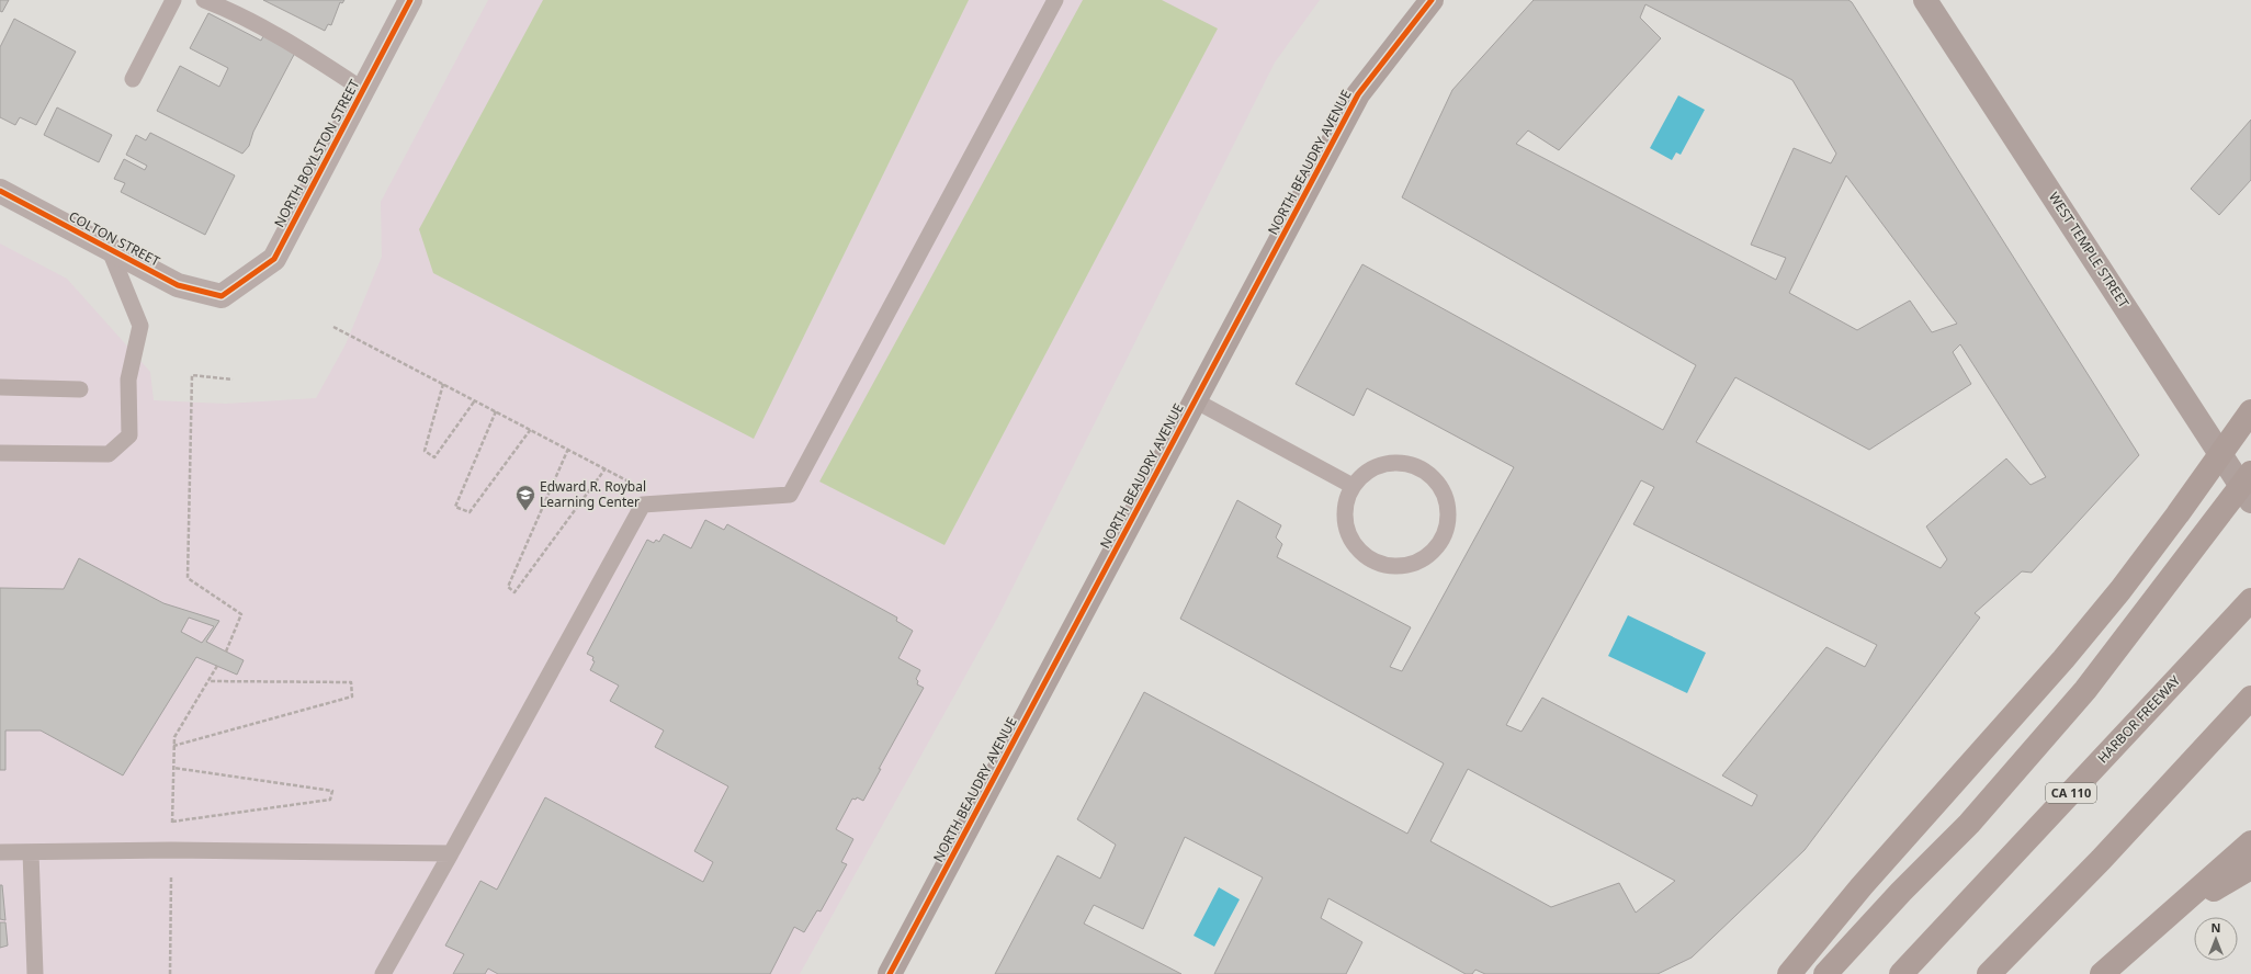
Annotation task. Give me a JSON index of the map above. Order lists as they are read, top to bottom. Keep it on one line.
{"streets":{"highway":["HARBOR FREEWAY","CA 110"],"street":["NORTH BOYLSTON STREET","NORTH BEAUDRY AVENUE","COLTON STREET","WEST TEMPLE STREET"]},"crossings":[["NORTH BOYLSTON STREET","COLTON STREET"]],"places":{"school or university":["Edward R. Roybal Learning Center"]},"north":"top"}
